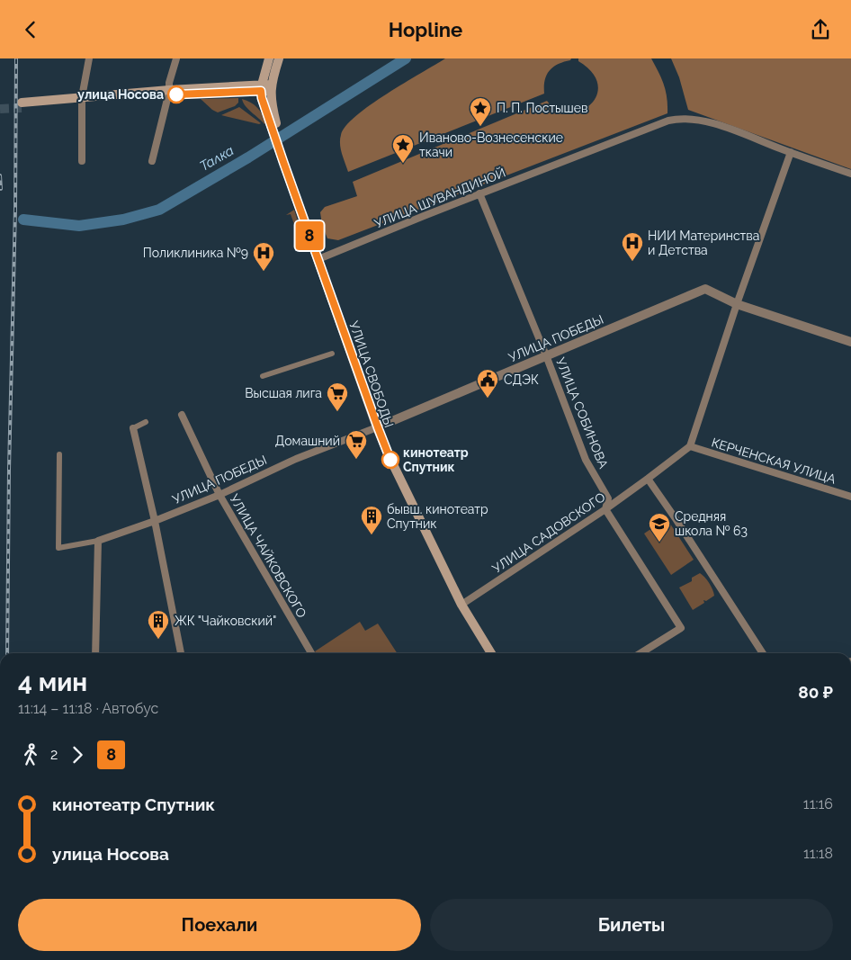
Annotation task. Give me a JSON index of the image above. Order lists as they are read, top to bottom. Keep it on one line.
{"streets":{"main road":["УЛИЦА СВОБОДЫ"],"street":["УЛИЦА ШУВАНДИНОЙ","УЛИЦА ПОБЕДЫ","УЛИЦА СОБИНОВА","КЕРЧЕНСКАЯ УЛИЦА","УЛИЦА САДОВСКОГО","УЛИЦА ЧАЙКОВСКОГО"]},"crossings":[["УЛИЦА ШУВАНДИНОЙ","УЛИЦА СВОБОДЫ"],["УЛИЦА ШУВАНДИНОЙ","УЛИЦА СОБИНОВА"],["УЛИЦА ПОБЕДЫ","УЛИЦА СВОБОДЫ"],["УЛИЦА ПОБЕДЫ","УЛИЦА СОБИНОВА"],["УЛИЦА ПОБЕДЫ","УЛИЦА ЧАЙКОВСКОГО"],["УЛИЦА СВОБОДЫ","УЛИЦА САДОВСКОГО"],["УЛИЦА СОБИНОВА","УЛИЦА САДОВСКОГО"],["КЕРЧЕНСКАЯ УЛИЦА","УЛИЦА САДОВСКОГО"]],"water":["Талка"],"places":{"other":["улица Носова","кинотеатр Спутник"],"place":["П. П. Постышев","Иваново-Вознесенские ткачи"],"hospital":["НИИ Материнства и Детства","Поликлиника №9"],"public building":["СДЭК"],"supermarket":["Высшая лига","Домашний"],"building":["бывш. кинотеатр Спутник","ЖК \"Чайковский\""],"school or university":["Средняя школа № 63"]},"lines":["bus line 8"],"page":{"header":"Hopline","on_map":"8","heading":["4 мин","11:14 – 11:18 · Автобус","80 ₽"],"legs":["2","8"],"list":[{"name":"кинотеатр Спутник","value":"11:16"},{"name":"улица Носова","value":"11:18"}],"buttons":["Поехали","Билеты"]}}
